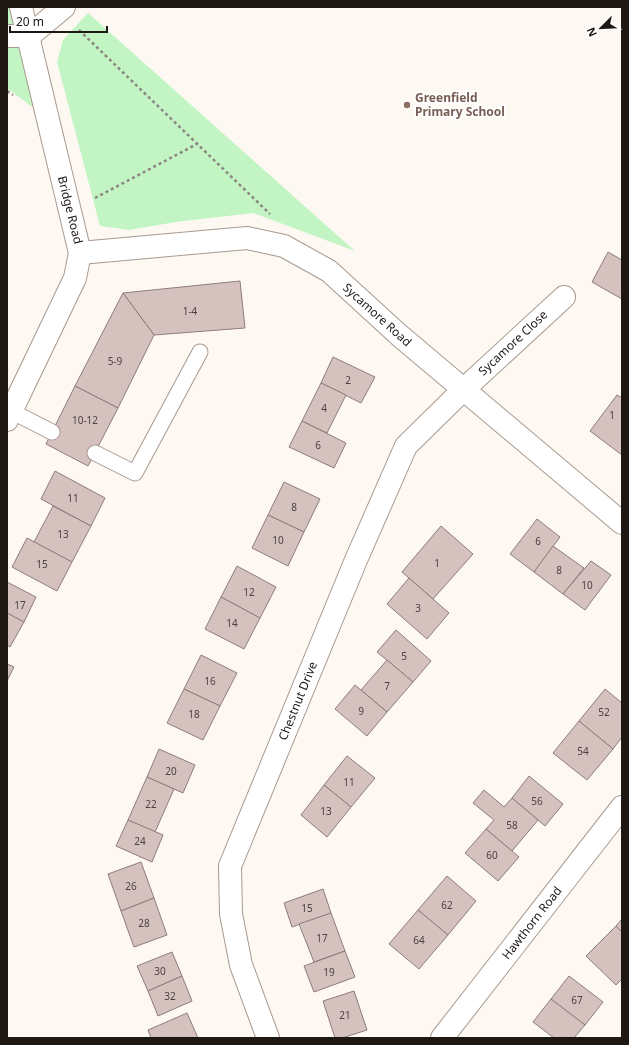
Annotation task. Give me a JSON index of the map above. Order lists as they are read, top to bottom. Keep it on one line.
{"streets":{"street":["Bridge Road","Sycamore Road","Sycamore Close","Chestnut Drive","Hawthorn Road"]},"crossings":[["Bridge Road","Sycamore Road"],["Sycamore Road","Sycamore Close"],["Sycamore Road","Chestnut Drive"],["Sycamore Close","Chestnut Drive"]],"places":["Greenfield Primary School"],"house_numbers":["1-4","5-9","2","4","1","10-12","6","11","8","13","10","6","1","15","8","10","12","17","3","14","5","16","7","9","52","18","54","20","11","56","22","13","58","24","60","26","62","15","28","17","64","30","19","32","67","21"],"scale_bar":"20 m","north":"bottom left"}
